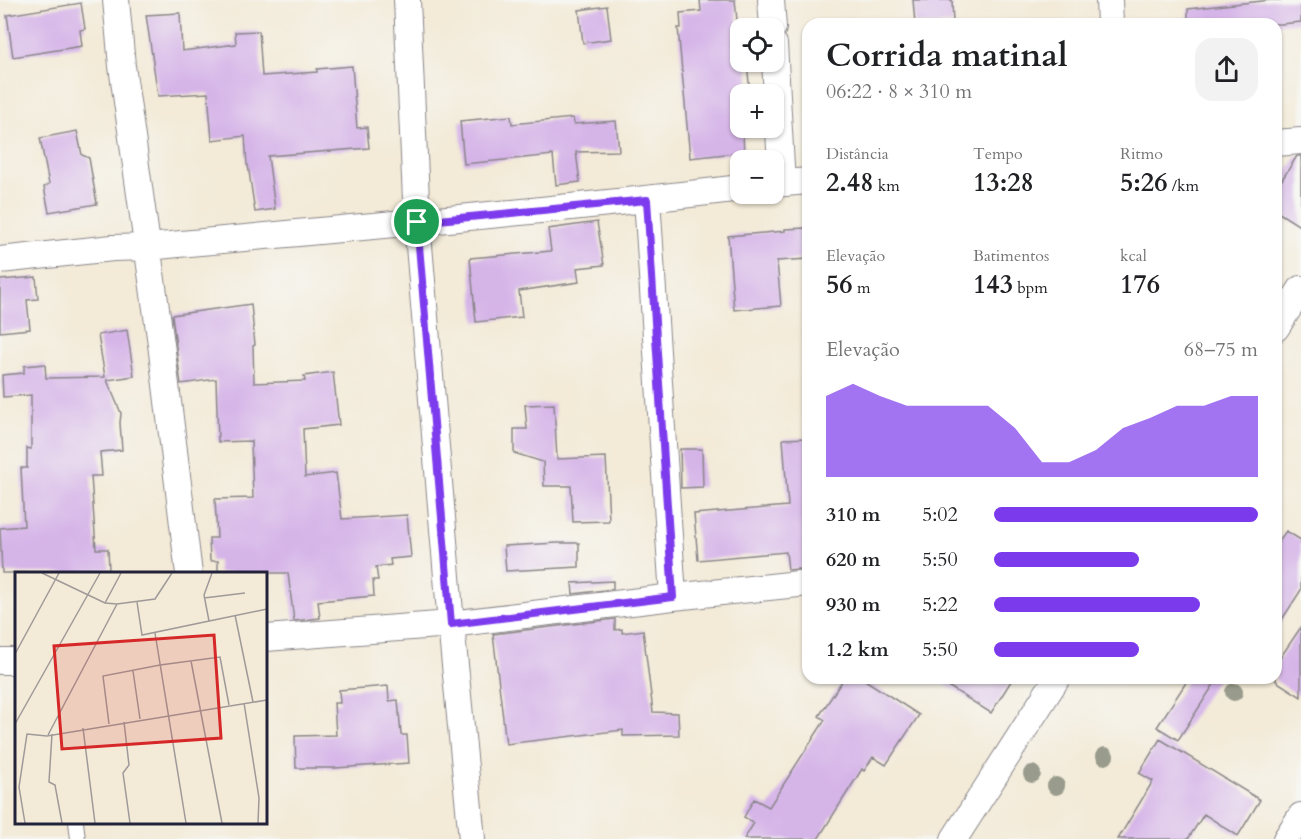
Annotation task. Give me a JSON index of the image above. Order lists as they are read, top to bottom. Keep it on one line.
{"page":{"map_buttons":["+","−"],"heading":["Corrida matinal","06:22 · 8 × 310 m"],"stats":[["Distância","2.48 km"],["Tempo","13:28"],["Ritmo","5:26 /km"],["Elevação","56 m"],["Batimentos","143 bpm"],["kcal","176"]],"chart":["Elevação","68–75 m"],"list":[{"name":"310 m","note":"5:02"},{"name":"620 m","note":"5:50"},{"name":"930 m","note":"5:22"},{"name":"1.2 km","note":"5:50"}]}}
